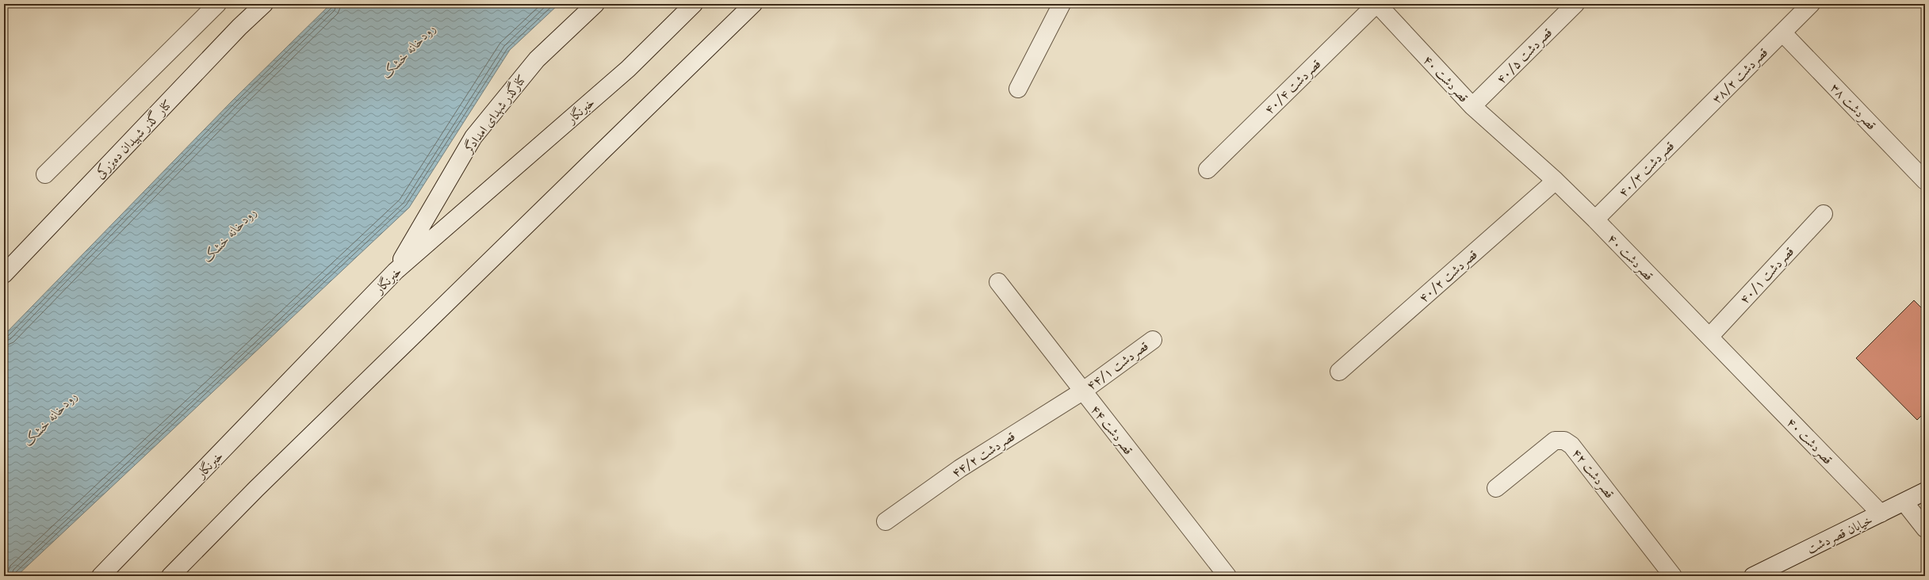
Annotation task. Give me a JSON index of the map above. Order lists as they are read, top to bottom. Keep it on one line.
{"streets":{"street":["۴۰/۵ قصردشت","۳۸/۲ قصردشت","۴۰ قصردشت","۴۰/۴ قصردشت","۳۸ قصردشت","خبرنگار","کنارگذر شهدای امدادگر","کنار گذر شهیدان ده‌بزرکی","۴۰/۳ قصردشت","۴۰/۱ قصردشت","۴۰/۲ قصردشت","۴۴/۱ قصردشت","۴۴ قصردشت","۴۴/۲ قصردشت","۴۲ قصردشت","خیابان قصردشت"]},"crossings":[["۴۰/۵ قصردشت","۴۰ قصردشت"],["۳۸/۲ قصردشت","۳۸ قصردشت"],["۳۸/۲ قصردشت","۴۰/۳ قصردشت"],["۴۰ قصردشت","۴۰/۴ قصردشت"],["۴۰ قصردشت","۴۰/۳ قصردشت"],["۴۰ قصردشت","۴۰/۱ قصردشت"],["۴۰ قصردشت","۴۰/۲ قصردشت"],["۴۰ قصردشت","خیابان قصردشت"],["خبرنگار","کنارگذر شهدای امدادگر"],["۴۴/۱ قصردشت","۴۴ قصردشت"],["۴۴/۱ قصردشت","۴۴/۲ قصردشت"],["۴۴ قصردشت","۴۴/۲ قصردشت"]],"water":["رودخانه خشک"]}
